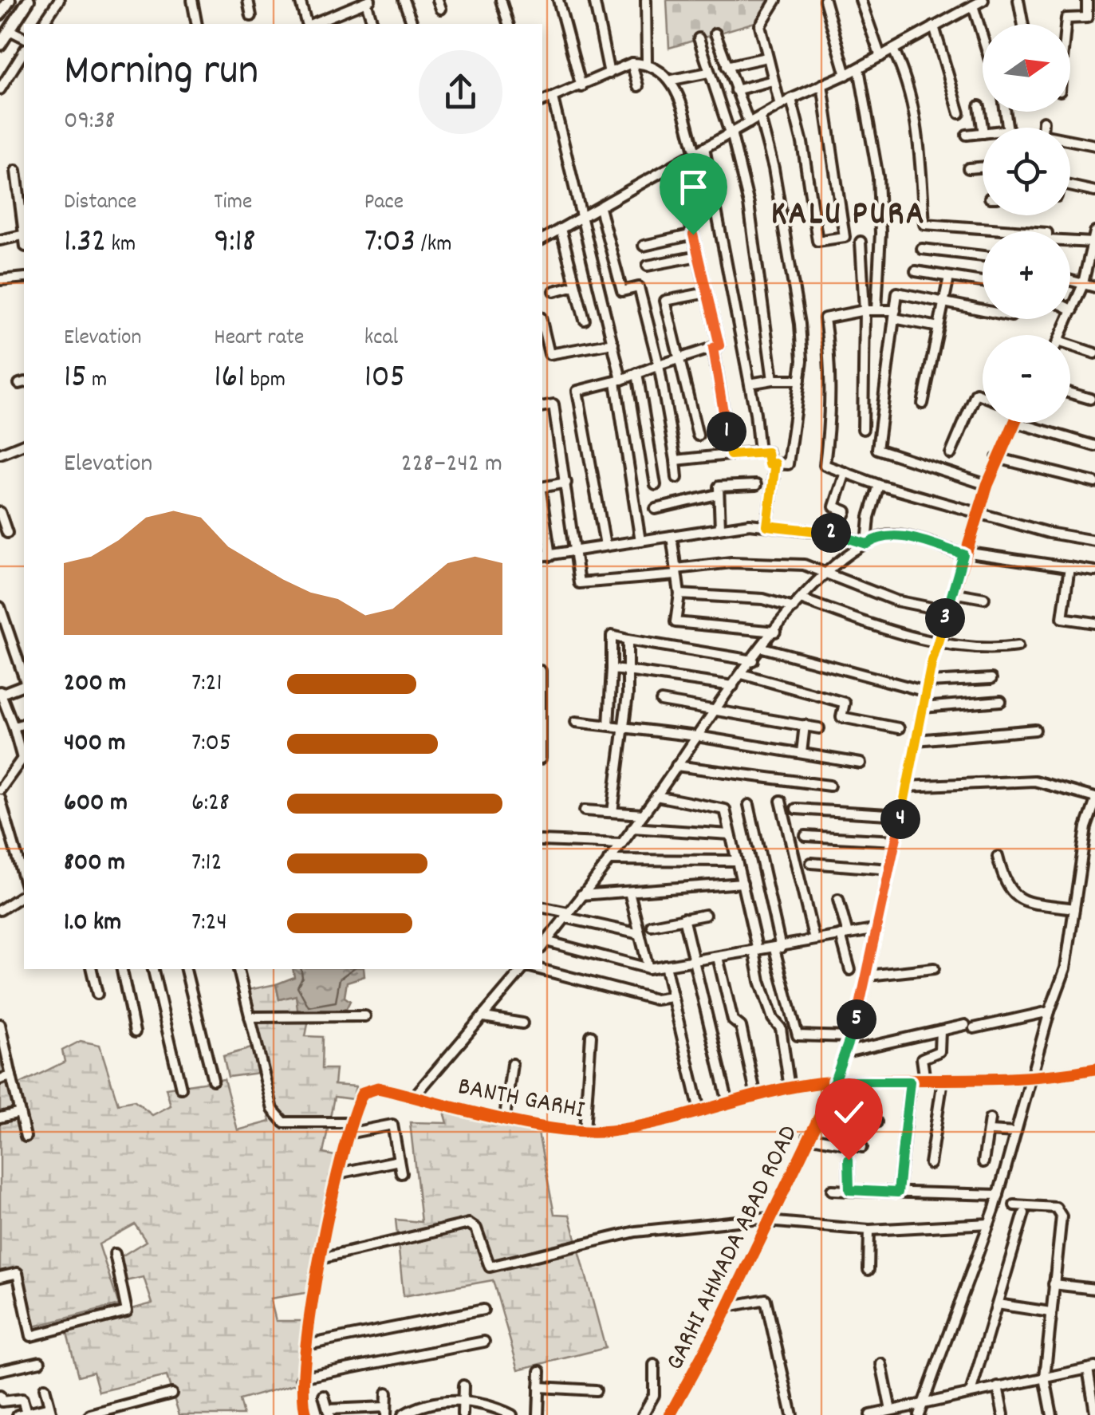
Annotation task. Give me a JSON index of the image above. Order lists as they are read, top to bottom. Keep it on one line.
{"streets":{"street":["BANTH GARHI","GARHI AHMADA ABAD ROAD"]},"crossings":[["BANTH GARHI","GARHI AHMADA ABAD ROAD"]],"districts":["KALU PURA"],"north":"right","page":{"map_buttons":["+","−"],"heading":["Morning run","09:38"],"stats":[["Distance","1.32 km"],["Time","9:18"],["Pace","7:03 /km"],["Elevation","15 m"],["Heart rate","161 bpm"],["kcal","105"]],"pins":["1","2","3","4","5"],"chart":["Elevation","228–242 m"],"list":[{"name":"200 m","note":"7:21"},{"name":"400 m","note":"7:05"},{"name":"600 m","note":"6:28"},{"name":"800 m","note":"7:12"},{"name":"1.0 km","note":"7:24"}]}}
